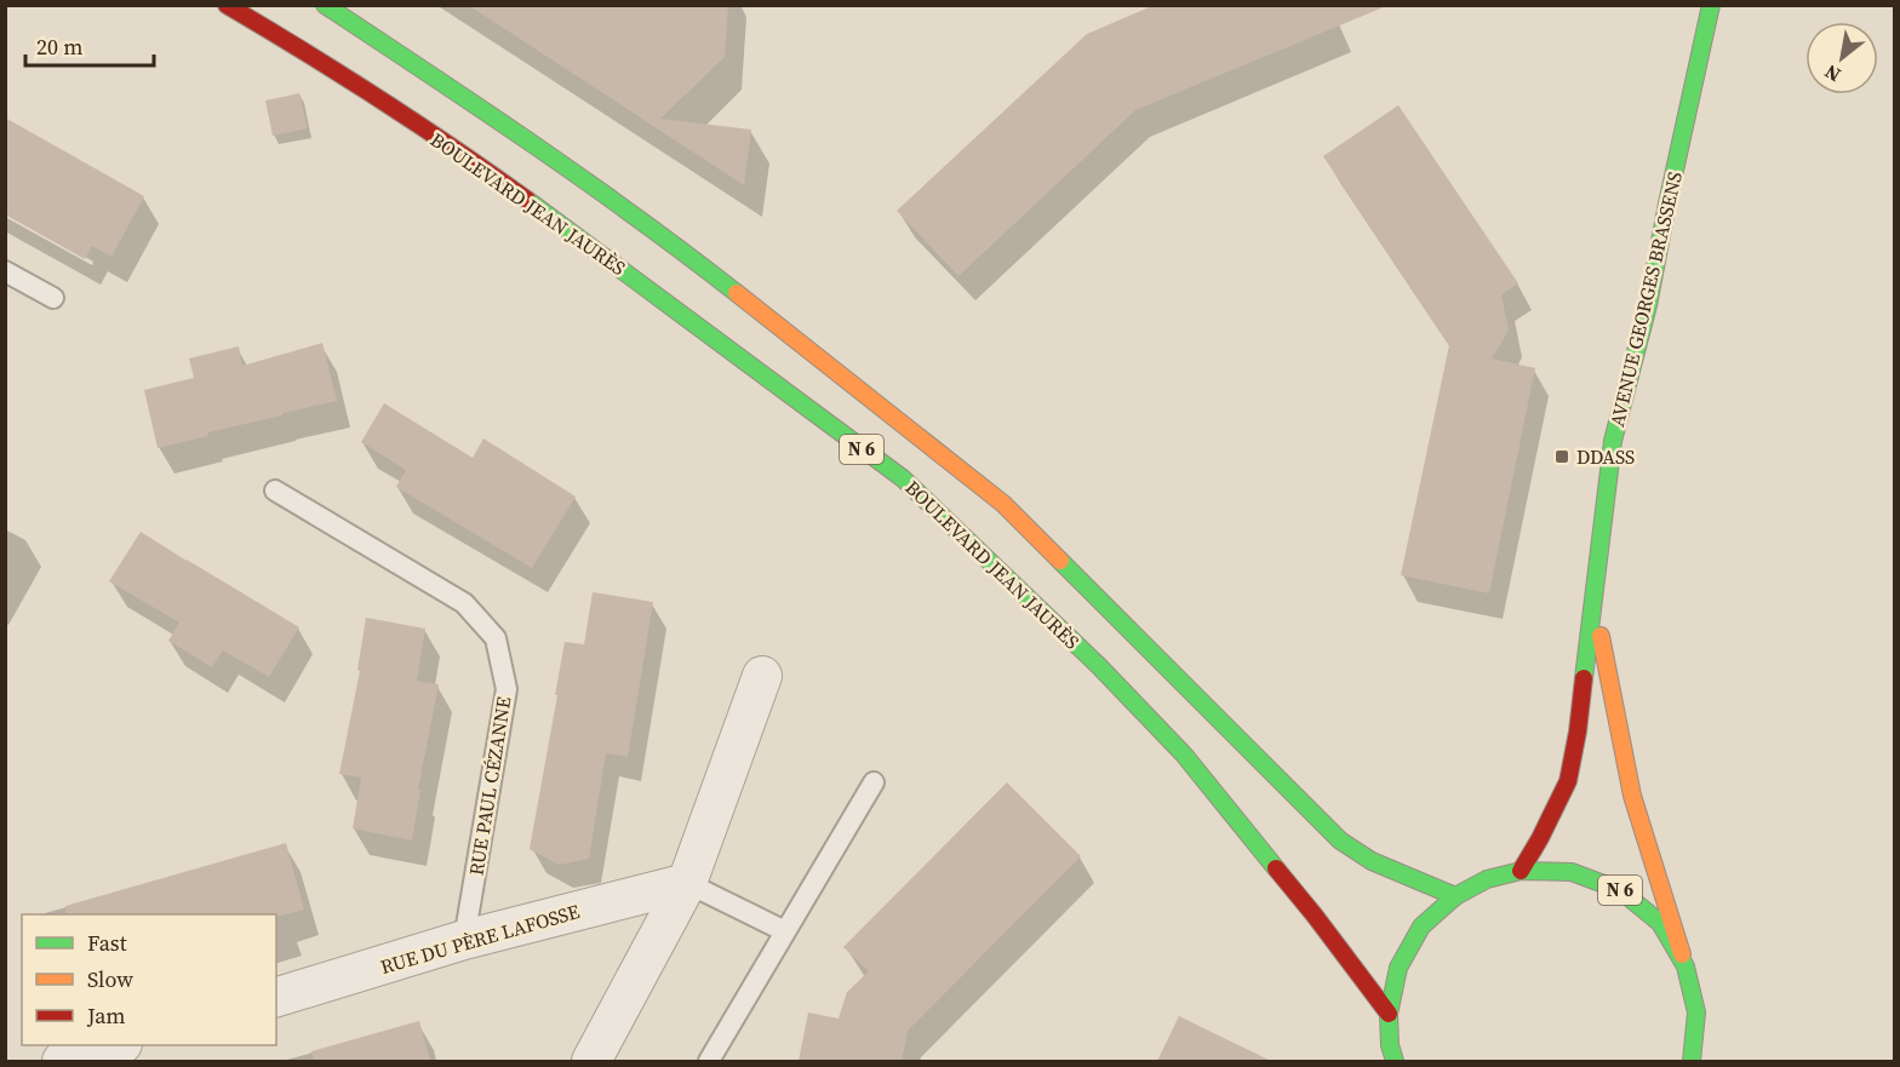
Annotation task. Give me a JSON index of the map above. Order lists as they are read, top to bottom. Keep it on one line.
{"streets":{"main road":["BOULEVARD JEAN JAURÈS","AVENUE GEORGES BRASSENS","N 6"],"street":["RUE DU PÈRE LAFOSSE"],"lane":["RUE PAUL CÉZANNE"]},"crossings":[["BOULEVARD JEAN JAURÈS","N 6"],["AVENUE GEORGES BRASSENS","N 6"],["RUE PAUL CÉZANNE","RUE DU PÈRE LAFOSSE"]],"places":{"transit":["DDASS"]},"legend":["Fast","Slow","Jam"],"scale_bar":"20 m","north":"bottom left"}
